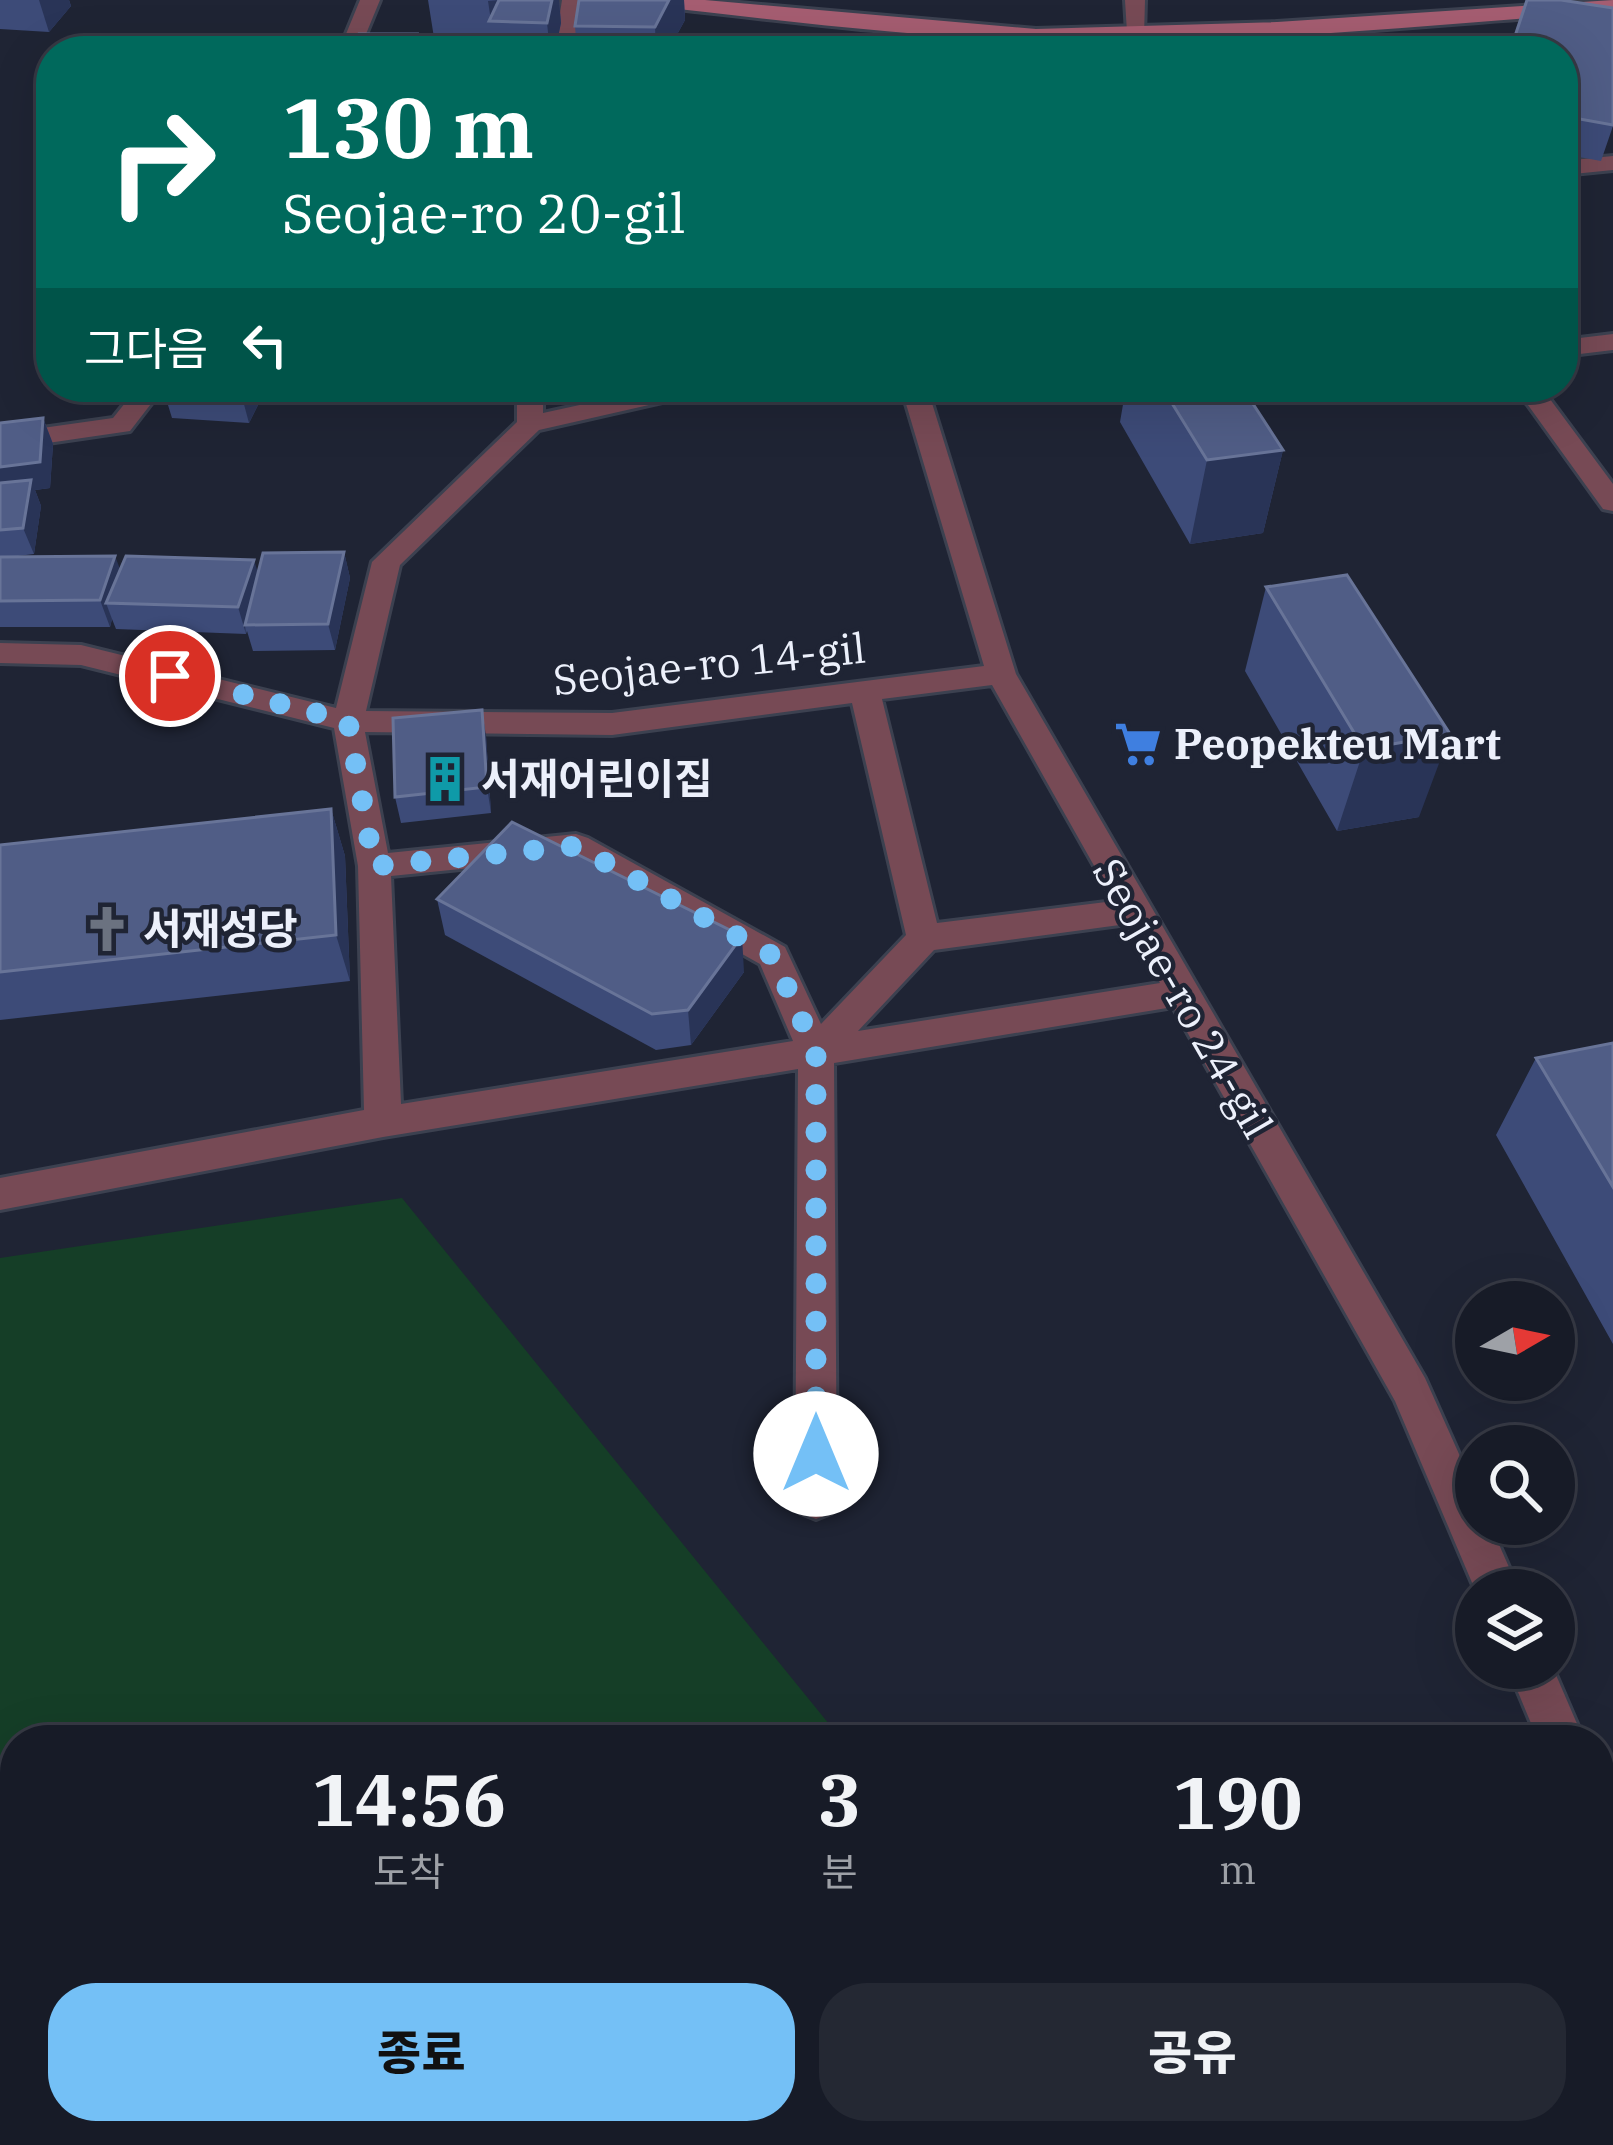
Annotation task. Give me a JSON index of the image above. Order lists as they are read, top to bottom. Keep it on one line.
{"streets":{"street":["Seojae-ro 14-gil","Seojae-ro 24-gil"]},"crossings":[["Seojae-ro 14-gil","Seojae-ro 24-gil"]],"places":{"supermarket":["Peopekteu Mart"],"building":["서재어린이집"],"church":["서재성당"]},"north":"right","page":{"turn":["130 m","Seojae-ro 20-gil"],"then":"그다음","eta":["14:56","도착","3","분","190","m"],"buttons":["종료","공유"]}}
